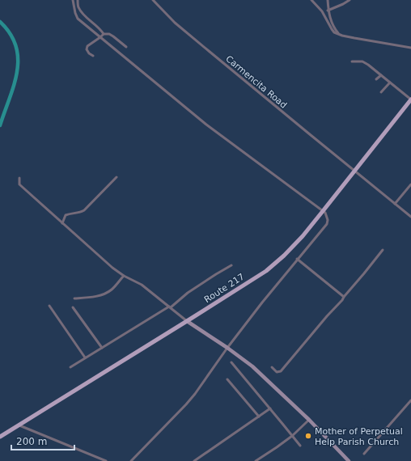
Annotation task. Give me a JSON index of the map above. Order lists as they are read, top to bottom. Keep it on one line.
{"streets":{"main road":["Route 217"],"street":["Carmencita Road"]},"crossings":[["Carmencita Road","Route 217"]],"places":["Mother of Perpetual Help Parish Church"],"scale_bar":"200 m"}
